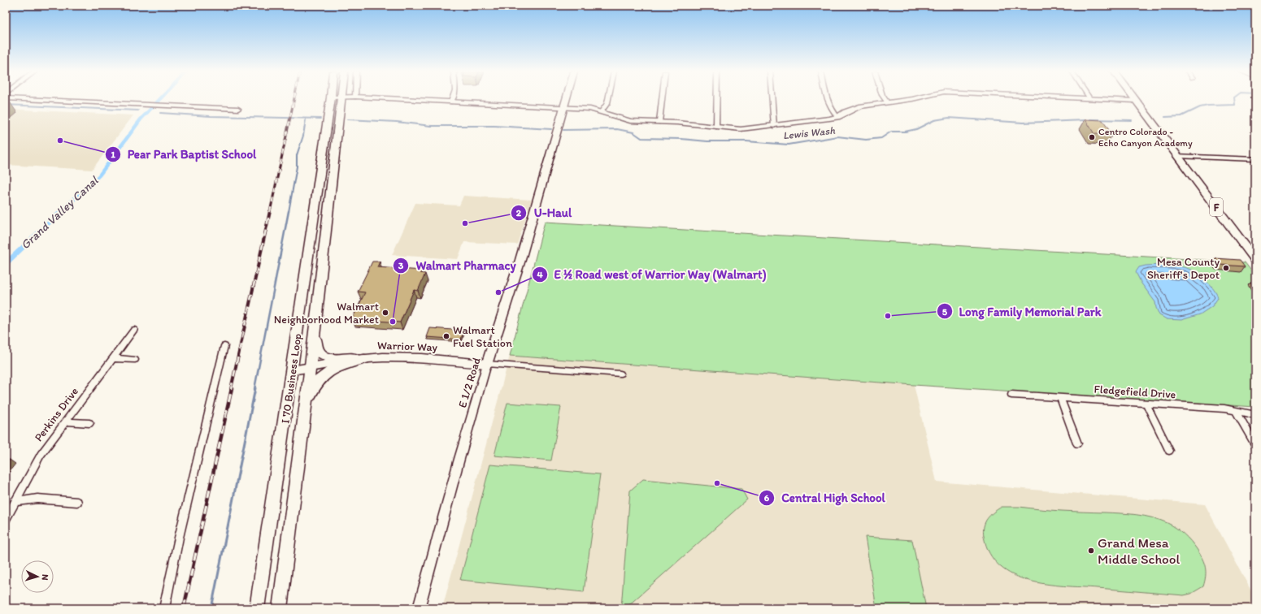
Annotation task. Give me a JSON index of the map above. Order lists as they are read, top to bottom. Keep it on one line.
{"streets":{"main road":["F","Warrior Way","I 70 Business Loop","E 1/2 Road"],"street":["Fledgefield Drive","Perkins Drive"]},"crossings":[["Warrior Way","I 70 Business Loop"],["Warrior Way","E 1/2 Road"]],"water":["Lewis Wash","Grand Valley Canal"],"places":["Centro Colorado - Echo Canyon Academy","Pear Park Baptist School","U-Haul","Mesa County Sheriff's Depot","E ½ Road west of Warrior Way (Walmart)","Walmart Neighborhood Market","Long Family Memorial Park","Walmart Pharmacy","Walmart Fuel Station","Central High School","Grand Mesa Middle School"],"north":"right"}
